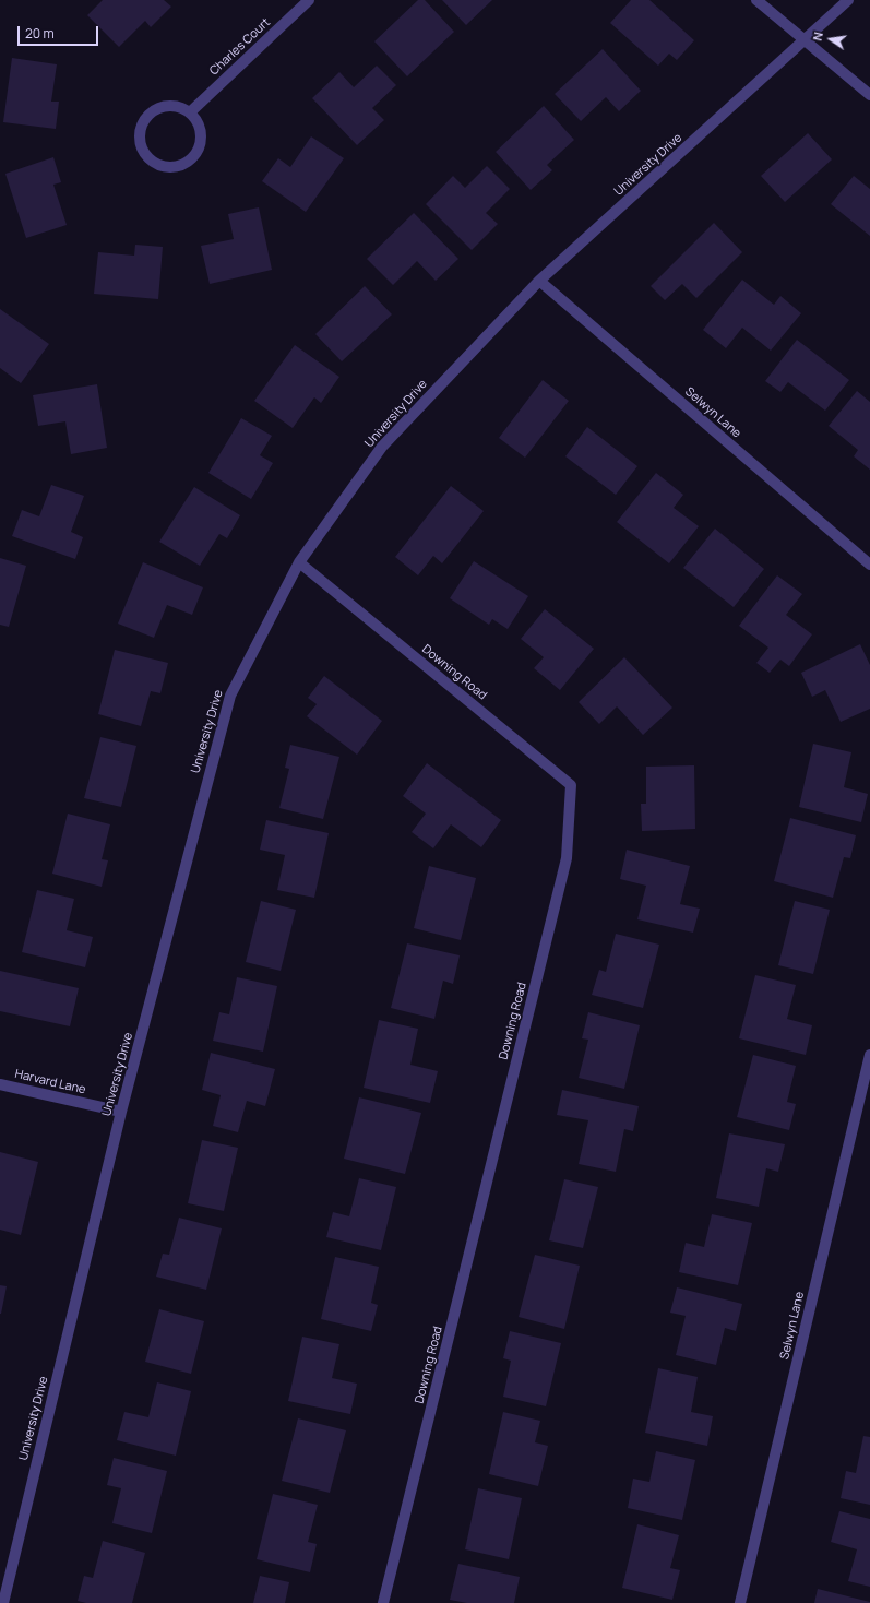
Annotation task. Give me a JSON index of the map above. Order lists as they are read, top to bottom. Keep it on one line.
{"streets":{"street":["Charles Court","University Drive","Selwyn Lane","Downing Road","Harvard Lane"]},"crossings":[["University Drive","Selwyn Lane"],["University Drive","Downing Road"],["University Drive","Harvard Lane"]],"scale_bar":"20 m","north":"left"}
